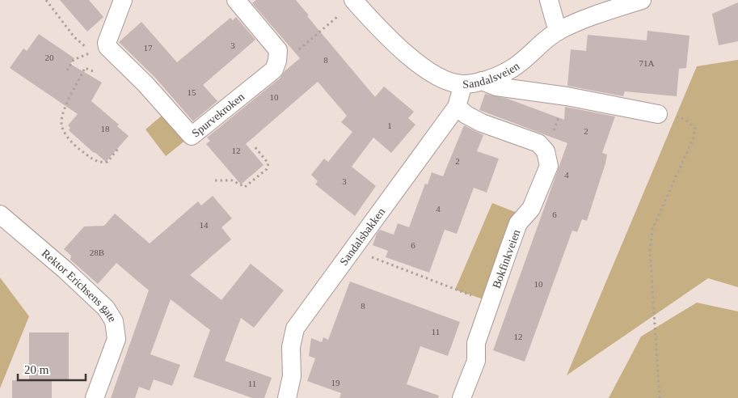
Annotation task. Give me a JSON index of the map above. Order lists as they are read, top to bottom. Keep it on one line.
{"streets":{"street":["Sandalsveien","Spurvekroken","Sandalsbakken","Bokfinkveien","Rektor Erichsens gate"]},"crossings":[["Sandalsveien","Sandalsbakken"]],"house_numbers":["3","17","20","8","71A","15","10","1","18","2","12","2","4","3","4","6","14","6","28B","10","8","11","12","19","11"],"scale_bar":"20 m"}
